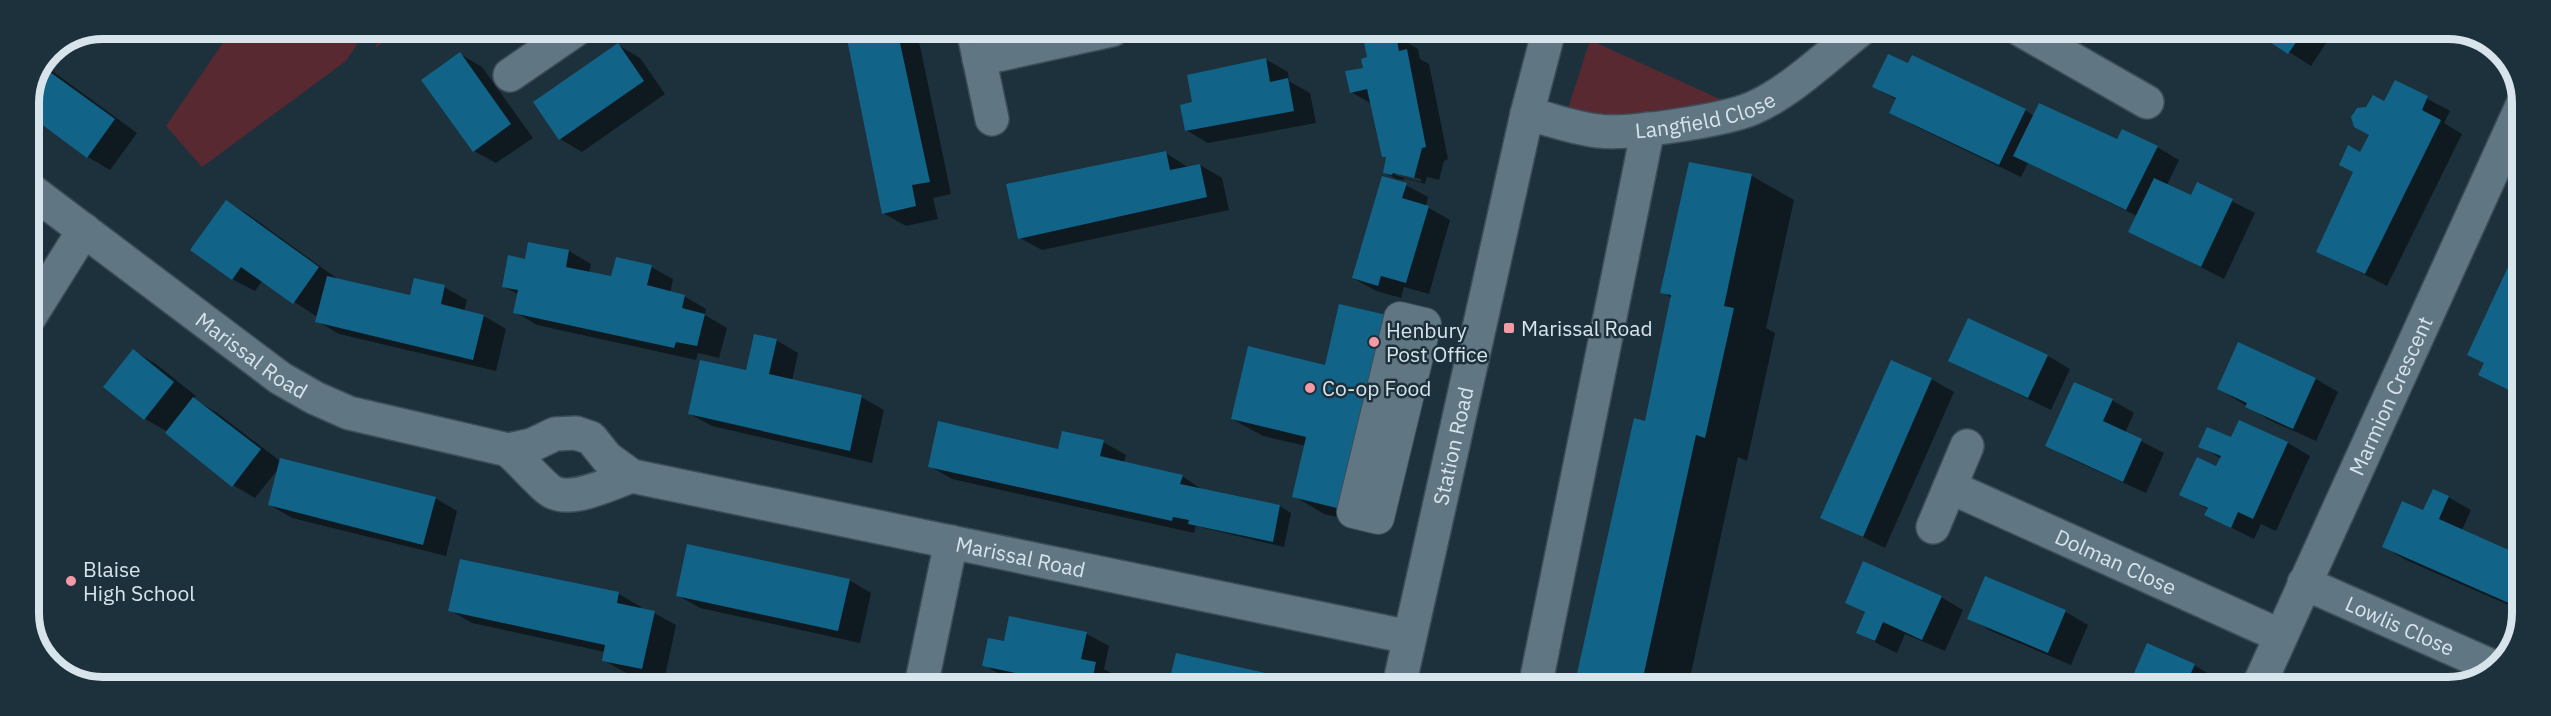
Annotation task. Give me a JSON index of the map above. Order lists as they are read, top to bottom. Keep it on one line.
{"streets":{"street":["Langfield Close","Marissal Road","Marmion Crescent","Station Road","Dolman Close","Lowlis Close"]},"crossings":[["Langfield Close","Station Road"],["Marissal Road","Station Road"],["Marmion Crescent","Dolman Close"],["Marmion Crescent","Lowlis Close"]],"places":{"transit":["Marissal Road"],"other":["Henbury Post Office","Co-op Food","Blaise High School"]}}
